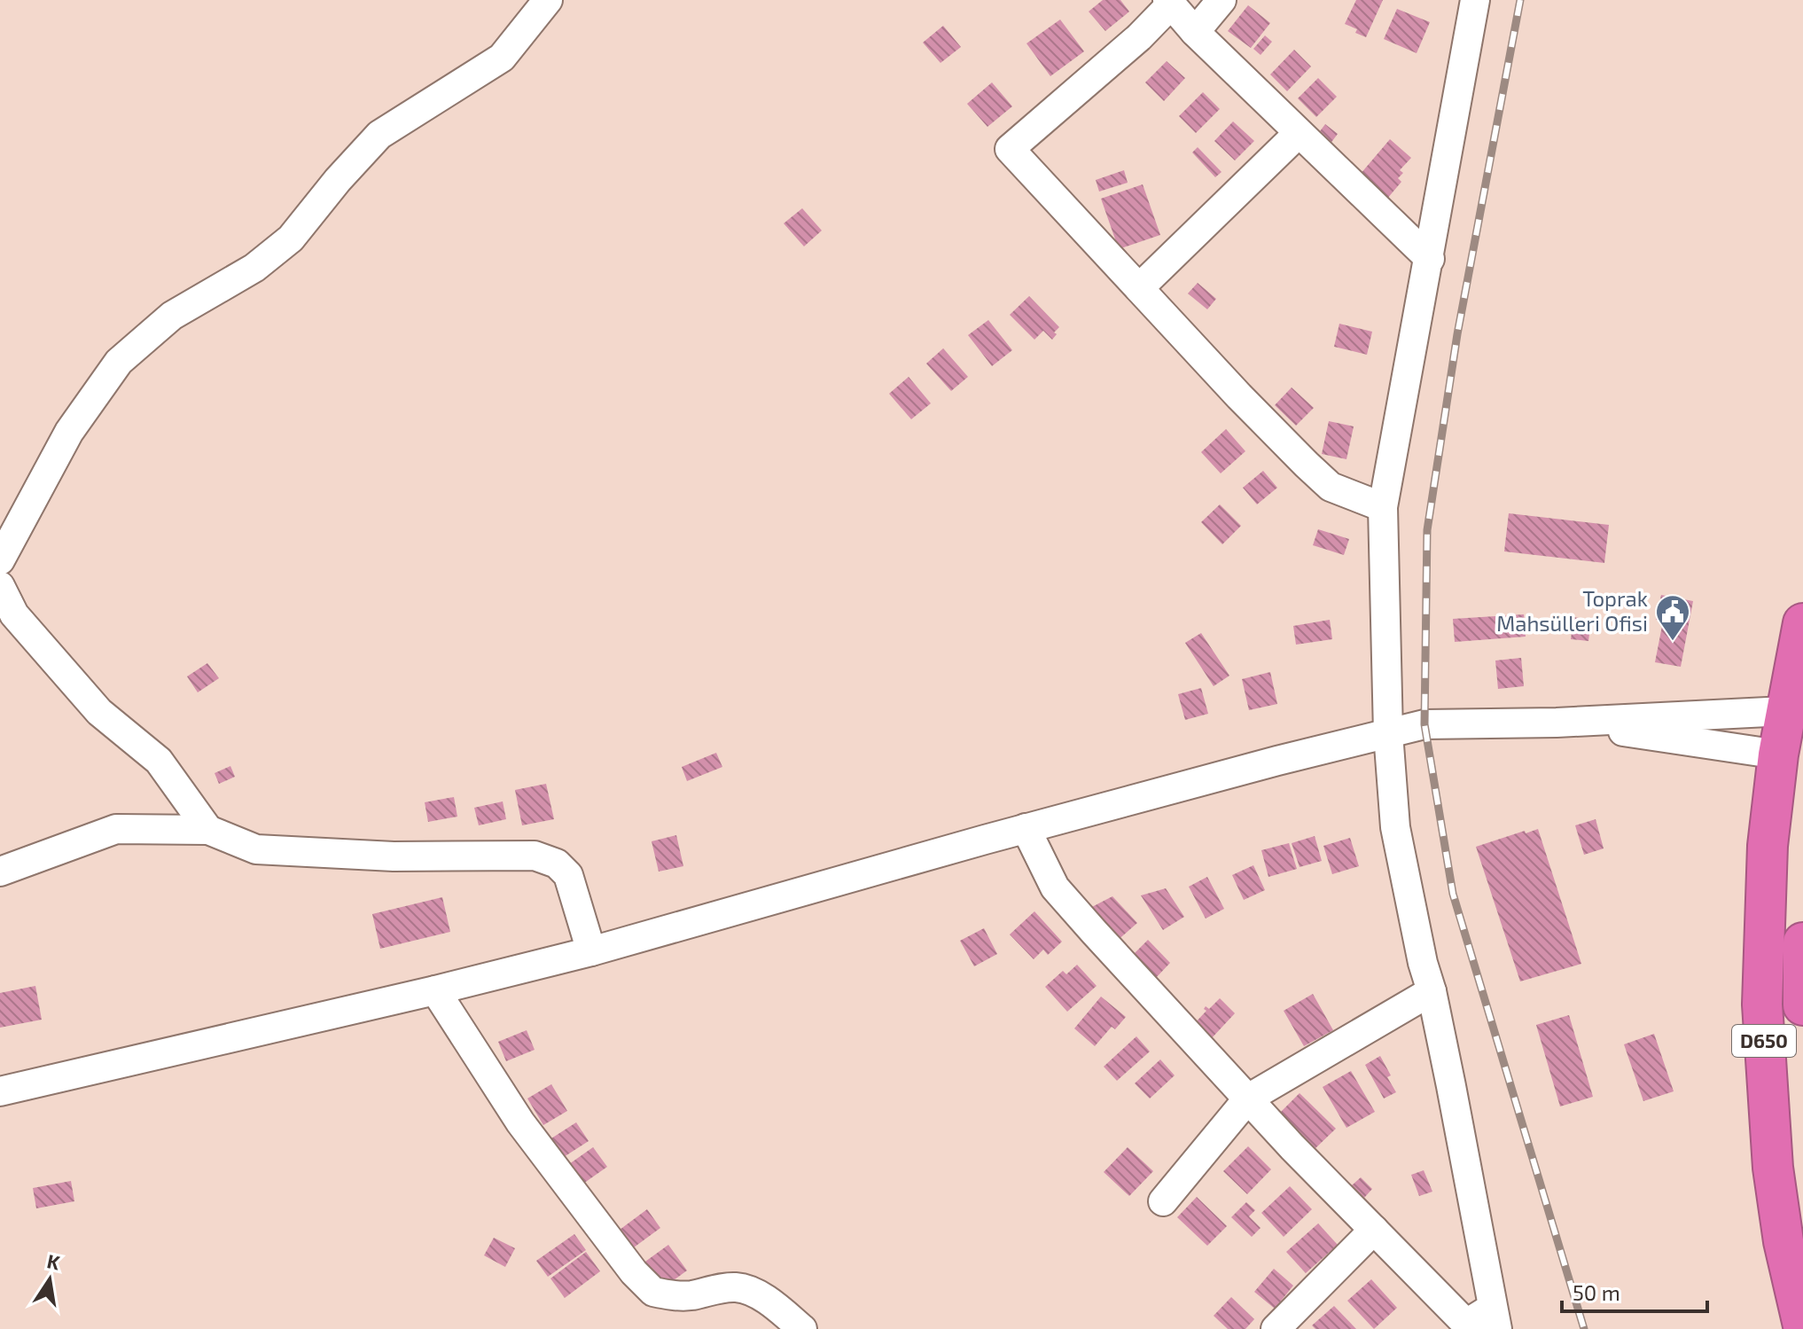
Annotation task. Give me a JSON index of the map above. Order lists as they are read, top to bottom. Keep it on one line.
{"streets":{"highway":["D650"]},"places":{"public building":["Toprak Mahsülleri Ofisi"]},"scale_bar":"50 m","north":"top"}
